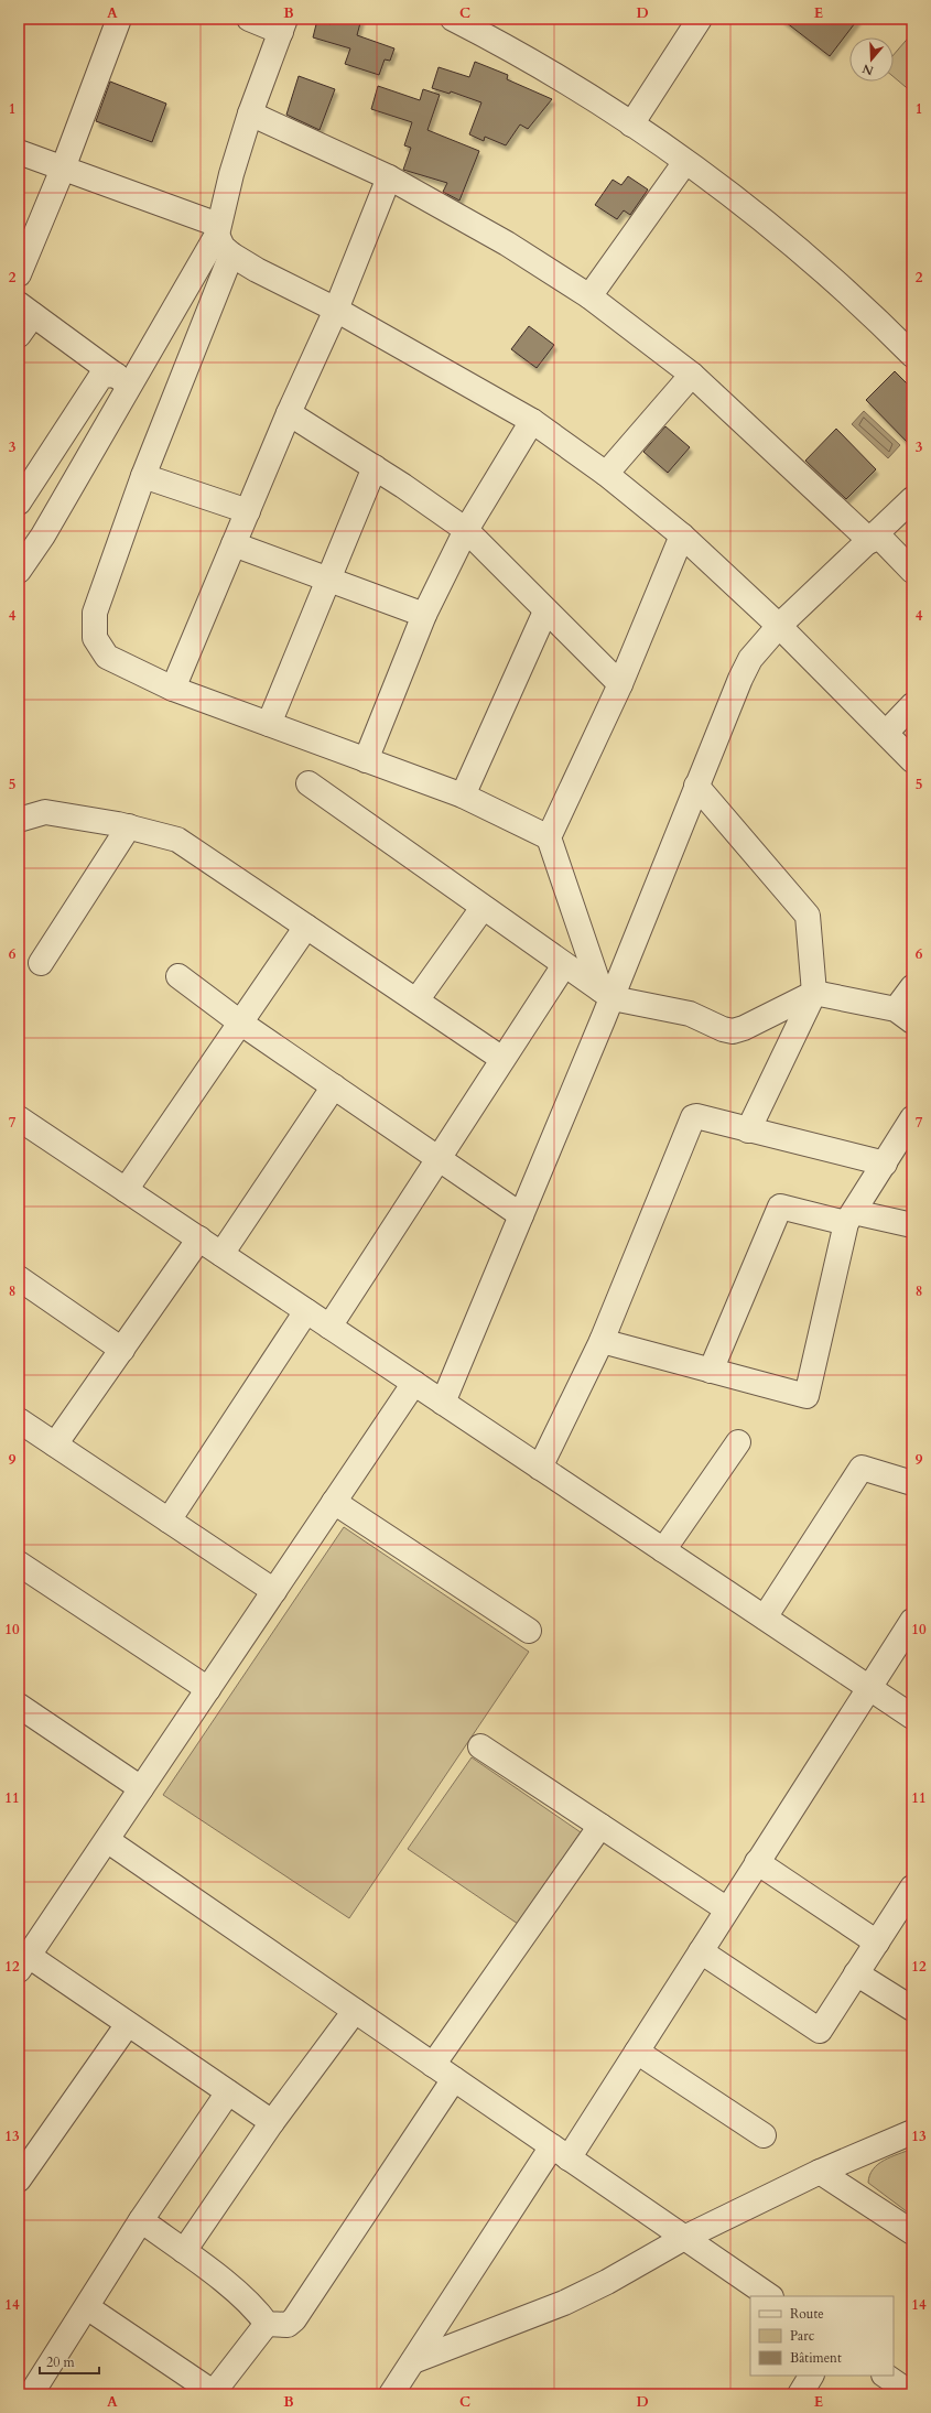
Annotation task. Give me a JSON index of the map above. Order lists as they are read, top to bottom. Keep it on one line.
{"legend":["Route","Parc","Bâtiment"],"scale_bar":"20 m","north":"bottom","grid":{"columns":["A","B","C","D","E"],"rows":["1","2","3","4","5","6","7","8","9","10","11","12","13","14"]}}
